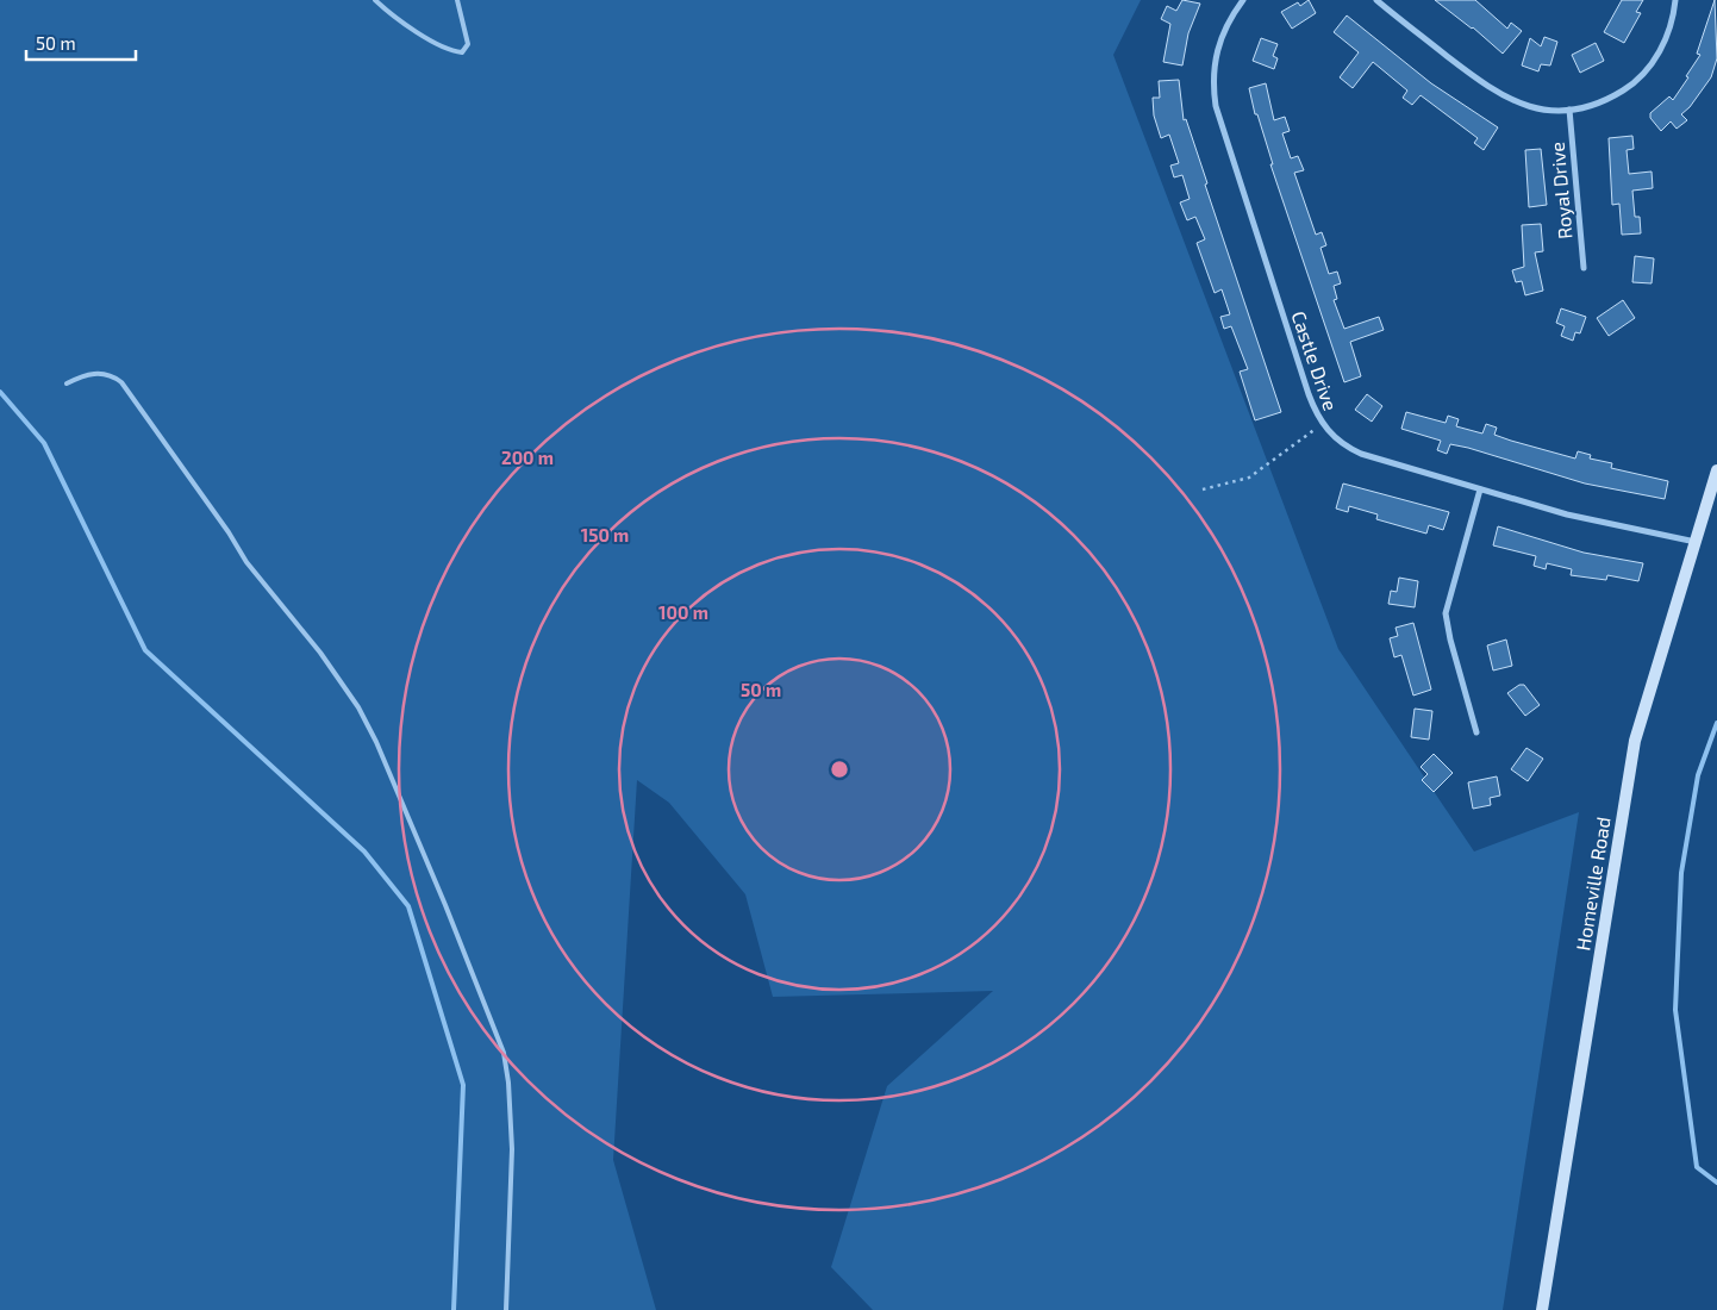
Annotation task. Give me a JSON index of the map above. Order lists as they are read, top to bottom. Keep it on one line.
{"streets":{"street":["Royal Drive","Castle Drive","Homeville Road"]},"crossings":[["Castle Drive","Homeville Road"]],"scale_bar":"50 m","rings":["200 m","150 m","100 m","50 m"]}
